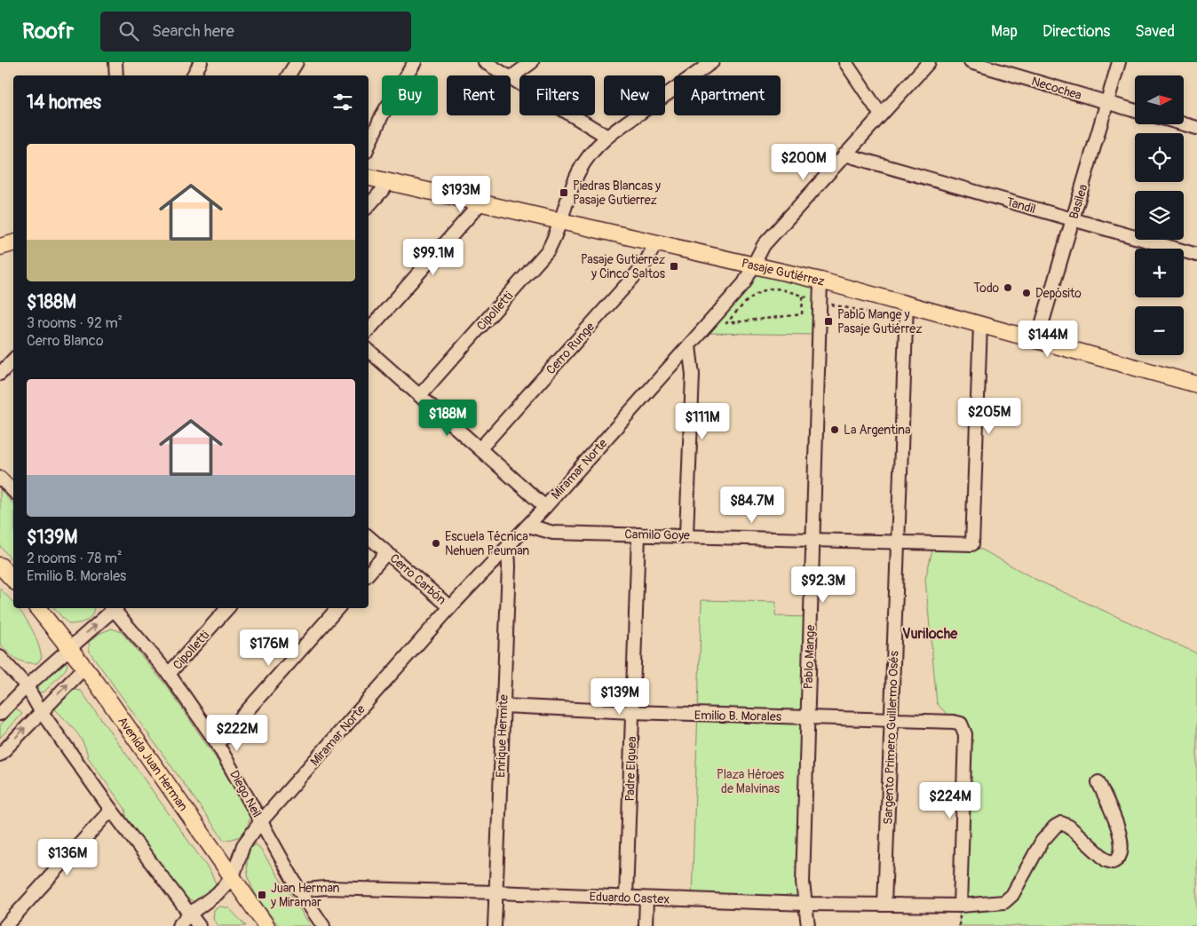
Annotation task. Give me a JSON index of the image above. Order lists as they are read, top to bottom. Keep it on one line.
{"streets":{"main road":["Pasaje Gutiérrez","Avenida Juan Herman"],"street":["Necochea","Basilea","Tandil","Cipolletti","Cerro Runge","Miramar Norte","Camilo Goye","Cerro Carbón","Pablo Mange","Emilio B. Morales","Enrique Hermite","Sargento Primero Guillermo Osés","Padre Elguea","Diego Neil","Eduardo Castex"]},"crossings":[["Necochea","Basilea"],["Basilea","Tandil"],["Basilea","Pasaje Gutiérrez"],["Tandil","Miramar Norte"],["Pasaje Gutiérrez","Cipolletti"],["Pasaje Gutiérrez","Cerro Runge"],["Pasaje Gutiérrez","Miramar Norte"],["Pasaje Gutiérrez","Camilo Goye"],["Pasaje Gutiérrez","Pablo Mange"],["Pasaje Gutiérrez","Sargento Primero Guillermo Osés"],["Cipolletti","Diego Neil"],["Miramar Norte","Camilo Goye"],["Miramar Norte","Cerro Carbón"],["Miramar Norte","Enrique Hermite"],["Miramar Norte","Avenida Juan Herman"],["Miramar Norte","Diego Neil"],["Camilo Goye","Pablo Mange"],["Camilo Goye","Sargento Primero Guillermo Osés"],["Camilo Goye","Padre Elguea"],["Pablo Mange","Emilio B. Morales"],["Pablo Mange","Eduardo Castex"],["Emilio B. Morales","Enrique Hermite"],["Emilio B. Morales","Sargento Primero Guillermo Osés"],["Emilio B. Morales","Padre Elguea"],["Emilio B. Morales","Eduardo Castex"],["Enrique Hermite","Eduardo Castex"],["Sargento Primero Guillermo Osés","Eduardo Castex"],["Padre Elguea","Eduardo Castex"],["Diego Neil","Eduardo Castex"]],"districts":["Vuriloche"],"parks":["Plaza Héroes de Malvinas"],"places":{"transit":["Piedras Blancas y Pasaje Gutierrez","Pasaje Gutierrez y Cinco Saltos","Pablo Mange y Pasaje Gutiérrez","Juan Herman y Miramar"],"other":["Todo","Depósito","La Argentina","Escuela Técnica Nehuen Peuman"]},"north":"right","page":{"header":"Roofr","search":"Search here","nav":["Map","Directions","Saved"],"map_buttons":["+","−"],"chip":["Buy","Rent","Filters","New","Apartment"],"heading":"14 homes","list":[{"name":"$188M","note":"3 rooms · 92 m² · Cerro Blanco"},{"name":"$139M","note":"2 rooms · 78 m² · Emilio B. Morales"}],"price":["$200M","$193M","$99.1M","$144M","$205M","$188M","$111M","$84.7M","$92.3M","$176M","$139M","$222M","$224M","$136M"]}}
